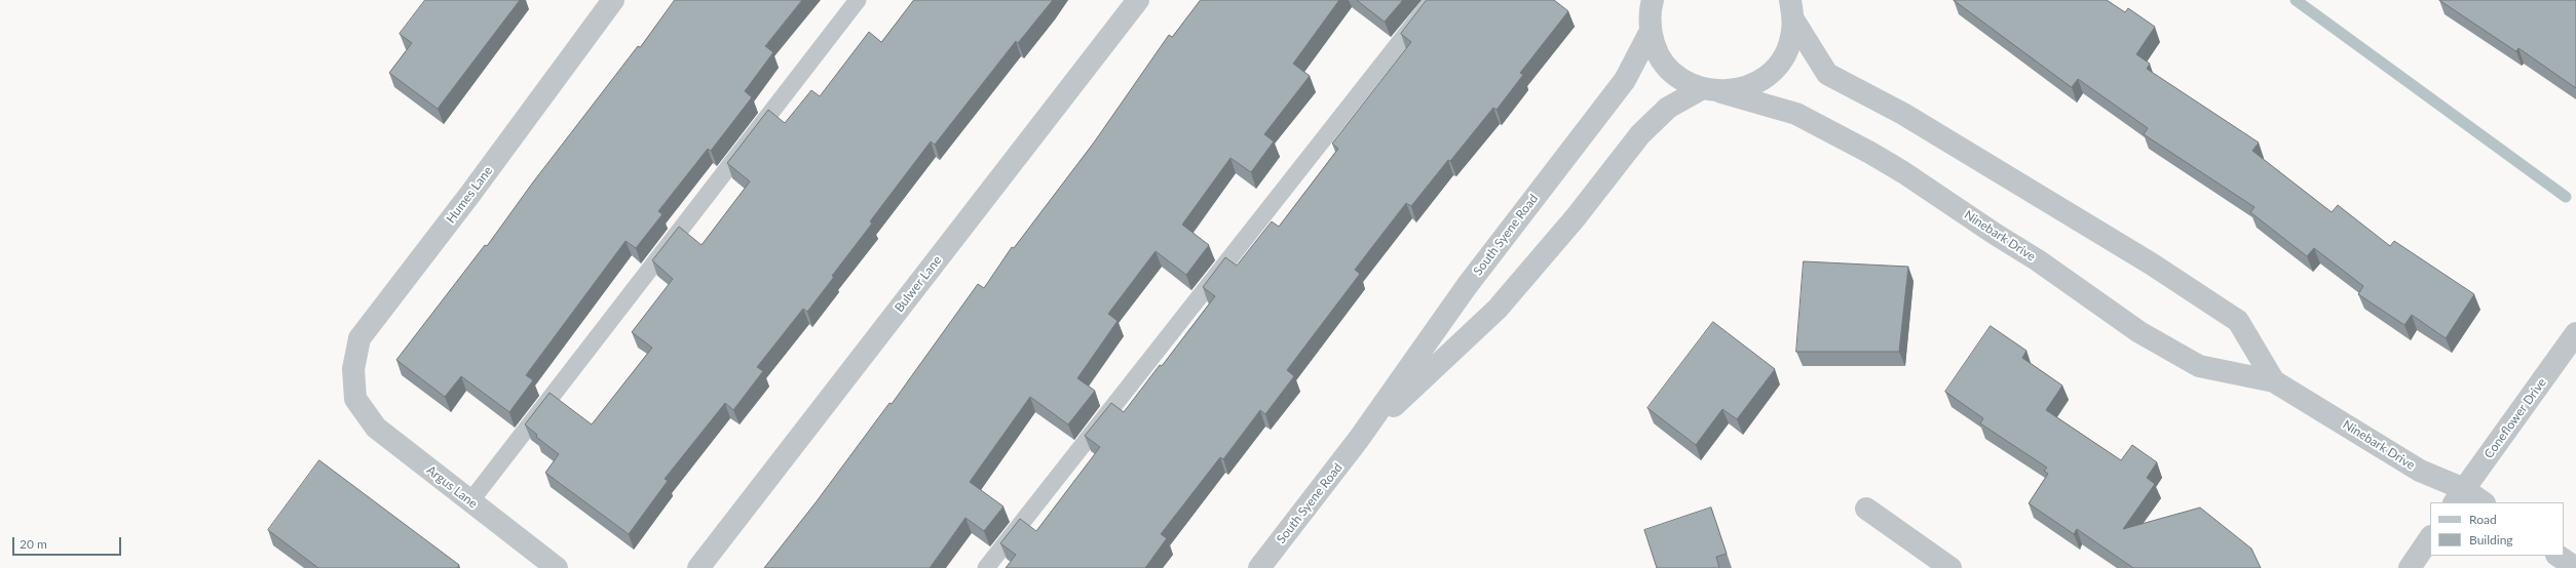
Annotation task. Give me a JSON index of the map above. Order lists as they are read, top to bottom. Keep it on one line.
{"streets":{"street":["Humes Lane","South Syene Road","Ninebark Drive","Bulwer Lane","Coneflower Drive","Argus Lane"]},"crossings":[["Humes Lane","Argus Lane"],["South Syene Road","Ninebark Drive"],["Ninebark Drive","Coneflower Drive"]],"legend":["Road","Building"],"scale_bar":"20 m"}
